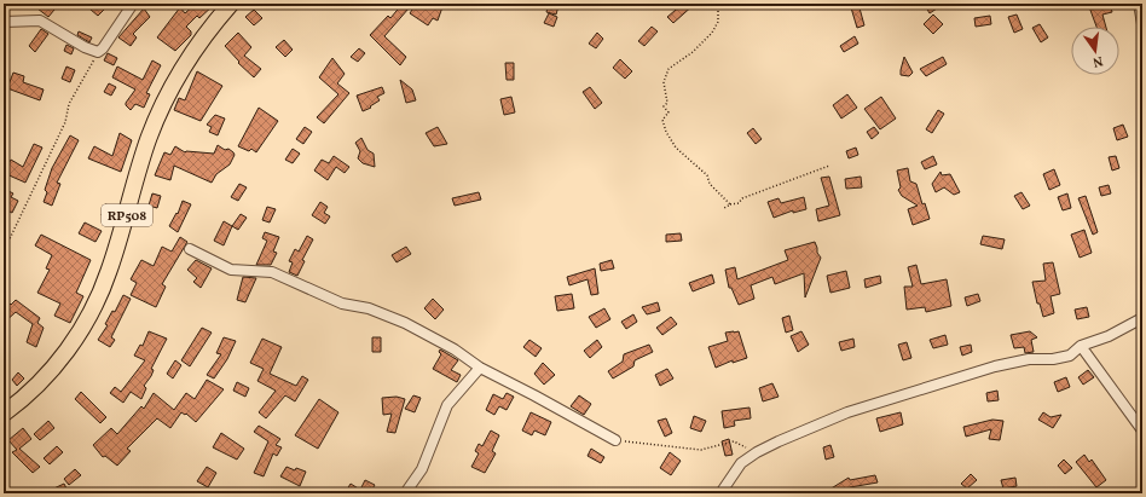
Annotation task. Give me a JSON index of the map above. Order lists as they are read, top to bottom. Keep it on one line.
{"streets":{"main road":["RP508"]},"north":"bottom"}
